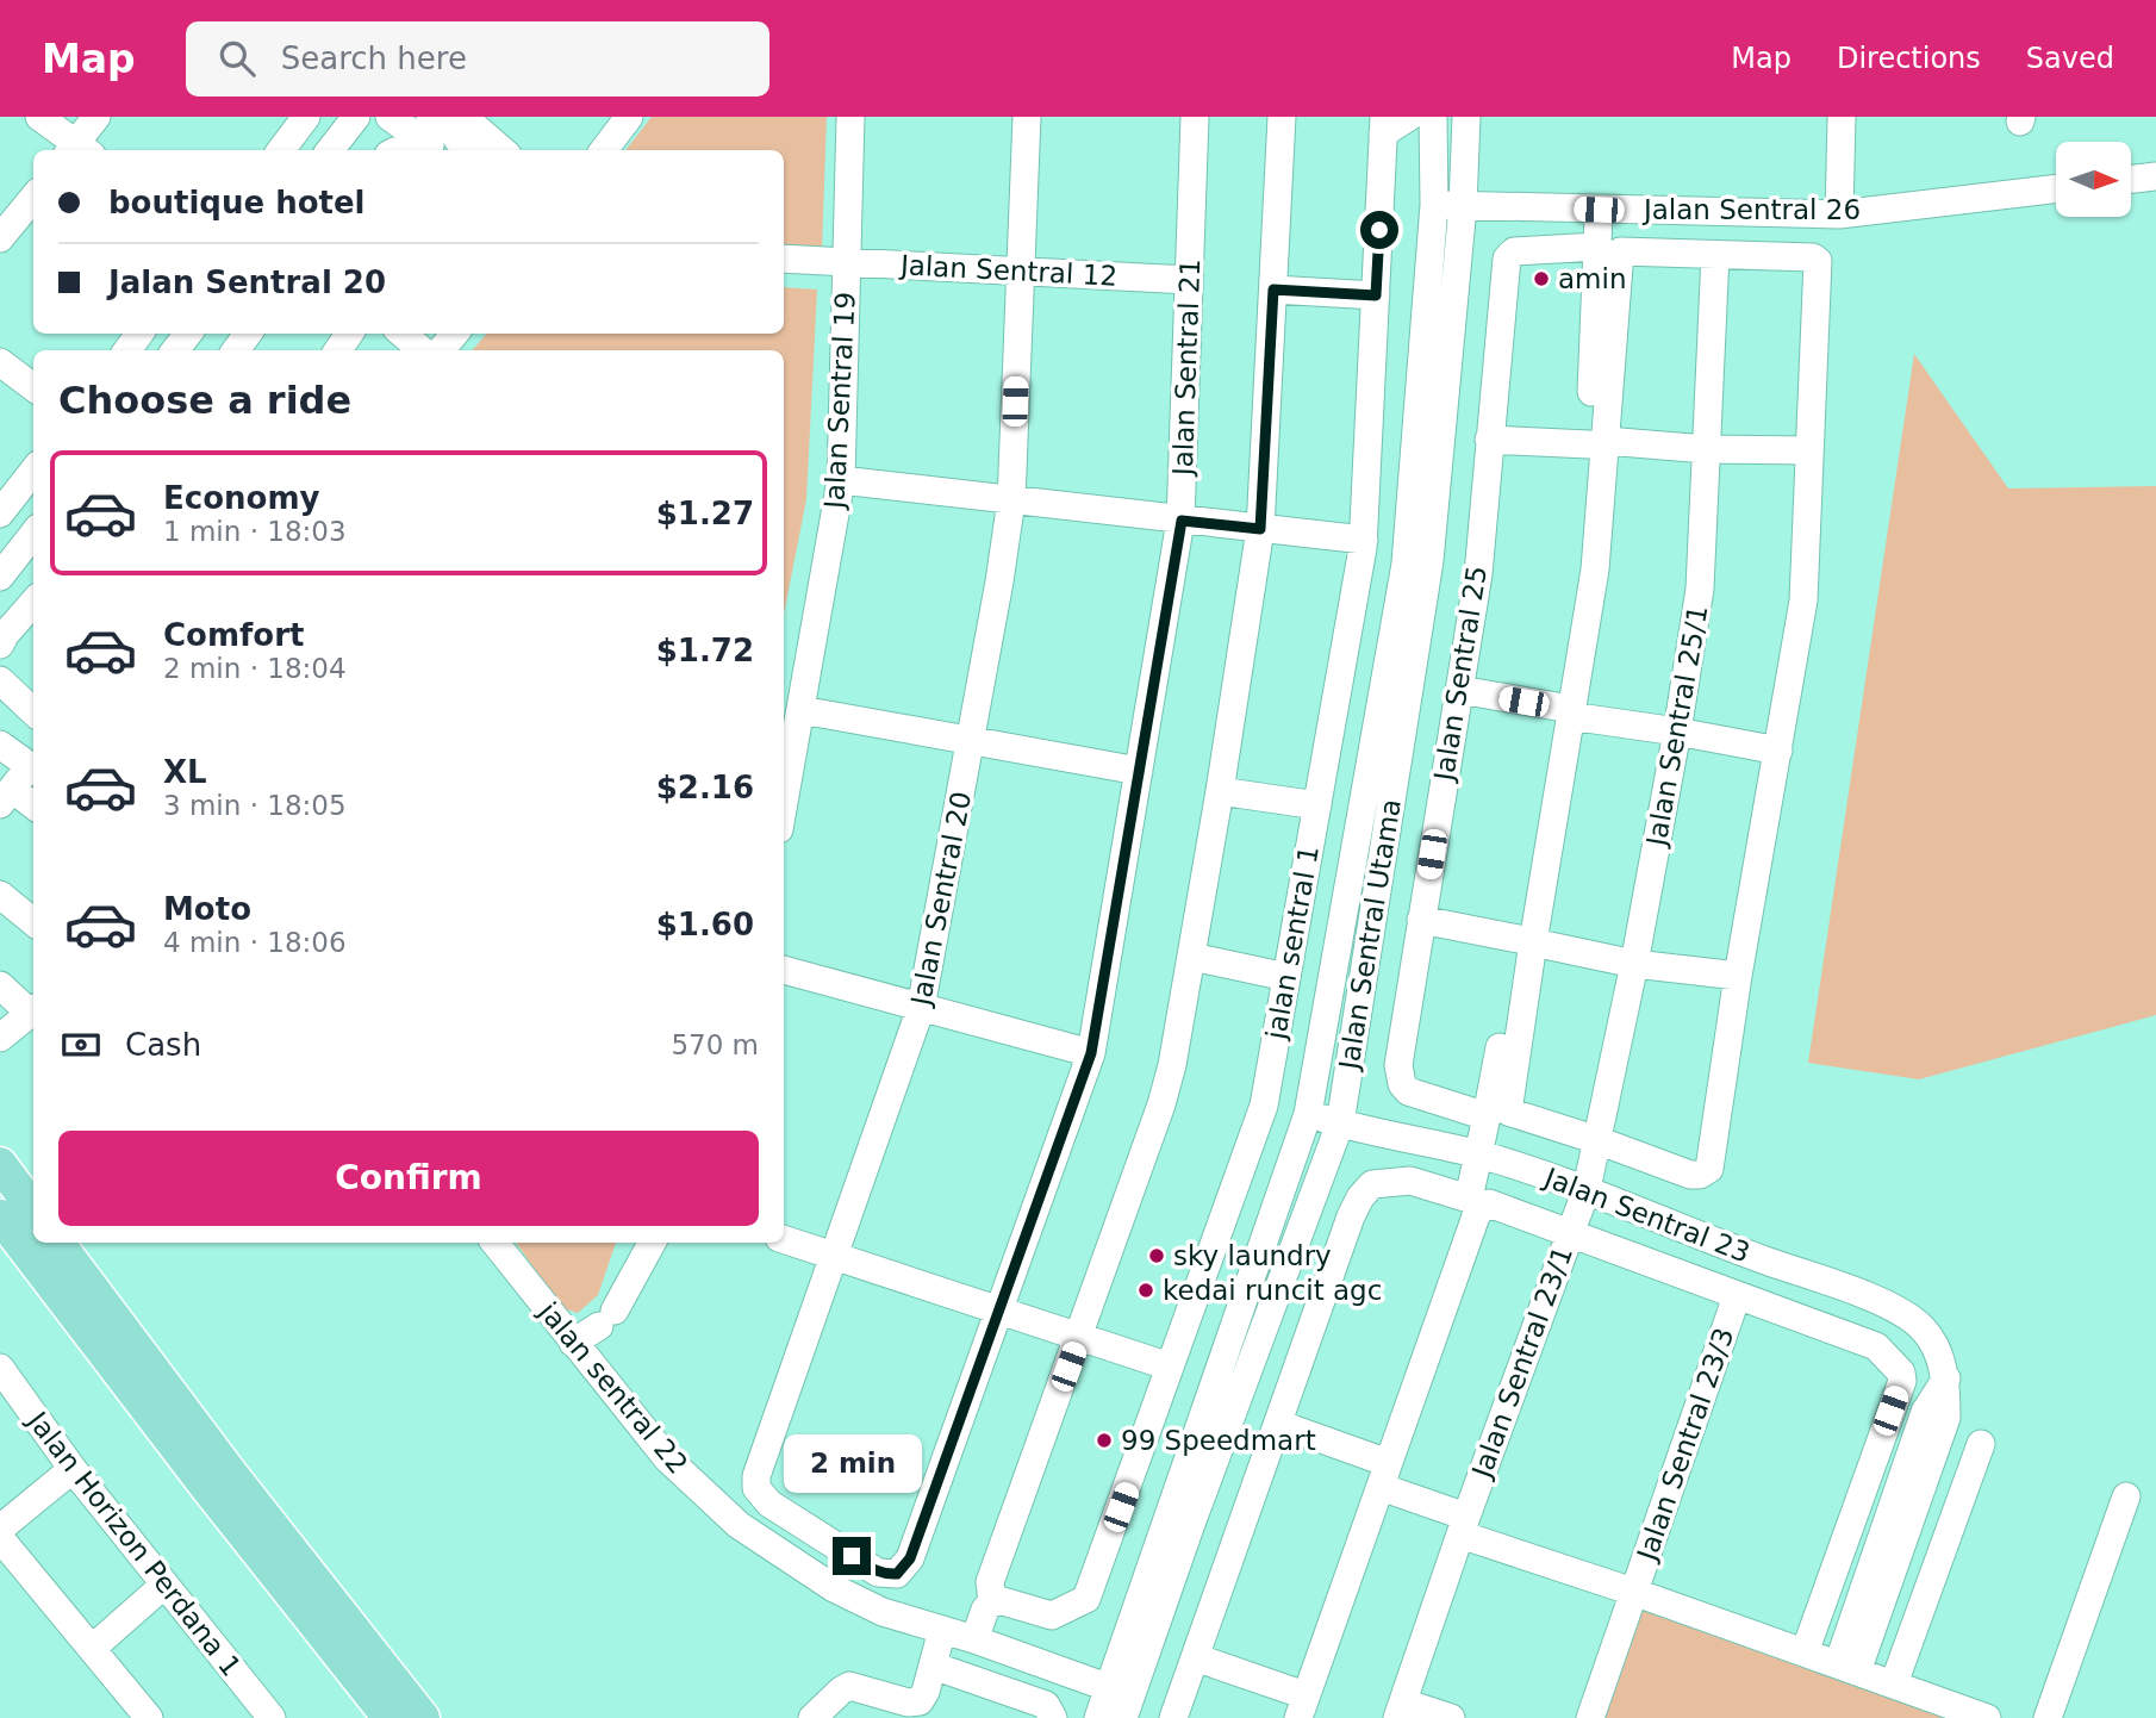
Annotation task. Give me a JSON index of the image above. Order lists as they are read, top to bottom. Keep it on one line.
{"streets":{"street":["Jalan Sentral 26","Jalan Sentral 12","Jalan Sentral 21","Jalan Sentral 19","Jalan Sentral 25","Jalan Sentral 25/1","Jalan Sentral 20","Jalan Sentral Utama","jalan sentral 1","Jalan Sentral 23","Jalan Sentral 23/1","jalan sentral 22","Jalan Sentral 23/3","Jalan Horizon Perdana 1"]},"crossings":[["Jalan Sentral 26","Jalan Sentral Utama"],["Jalan Sentral 12","Jalan Sentral 21"],["Jalan Sentral 12","Jalan Sentral 19"],["Jalan Sentral 12","Jalan Sentral 20"],["Jalan Sentral 21","Jalan Sentral 20"],["Jalan Sentral 25/1","Jalan Sentral 23"],["Jalan Sentral 25/1","Jalan Sentral 23/1"],["Jalan Sentral Utama","Jalan Sentral 23"],["Jalan Sentral Utama","jalan sentral 22"],["Jalan Sentral 23","Jalan Sentral 23/1"]],"places":["amin","sky laundry","kedai runcit agc","99 Speedmart"],"north":"right","page":{"header":"Map","search":"Search here","nav":["Map","Directions","Saved"],"banner":["boutique hotel","Jalan Sentral 20"],"heading":"Choose a ride","list":[{"name":"Economy","note":"1 min · 18:03","value":"$1.27"},{"name":"Comfort","note":"2 min · 18:04","value":"$1.72"},{"name":"XL","note":"3 min · 18:05","value":"$2.16"},{"name":"Moto","note":"4 min · 18:06","value":"$1.60"}],"pay":["Cash","570 m"],"buttons":"Confirm","bubble":"2 min"}}
